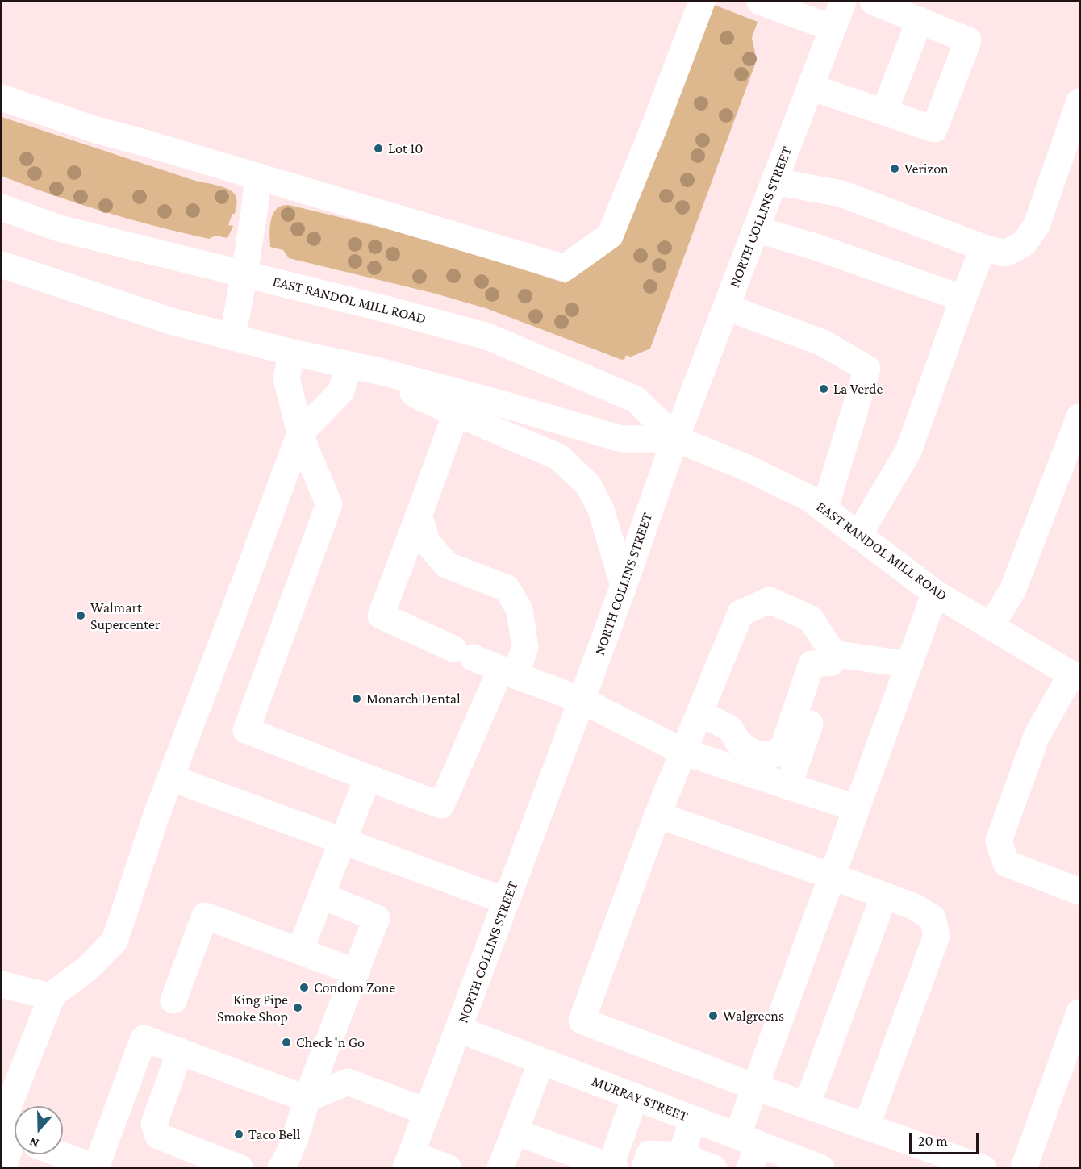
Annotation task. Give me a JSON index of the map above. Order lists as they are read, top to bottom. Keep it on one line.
{"streets":{"main road":["NORTH COLLINS STREET","EAST RANDOL MILL ROAD","MURRAY STREET"]},"crossings":[["NORTH COLLINS STREET","EAST RANDOL MILL ROAD"],["NORTH COLLINS STREET","MURRAY STREET"]],"places":["Lot 10","Verizon","La Verde","Walmart Supercenter","Monarch Dental","Condom Zone","King Pipe Smoke Shop","Walgreens","Check 'n Go","Taco Bell"],"scale_bar":"20 m","north":"bottom"}
